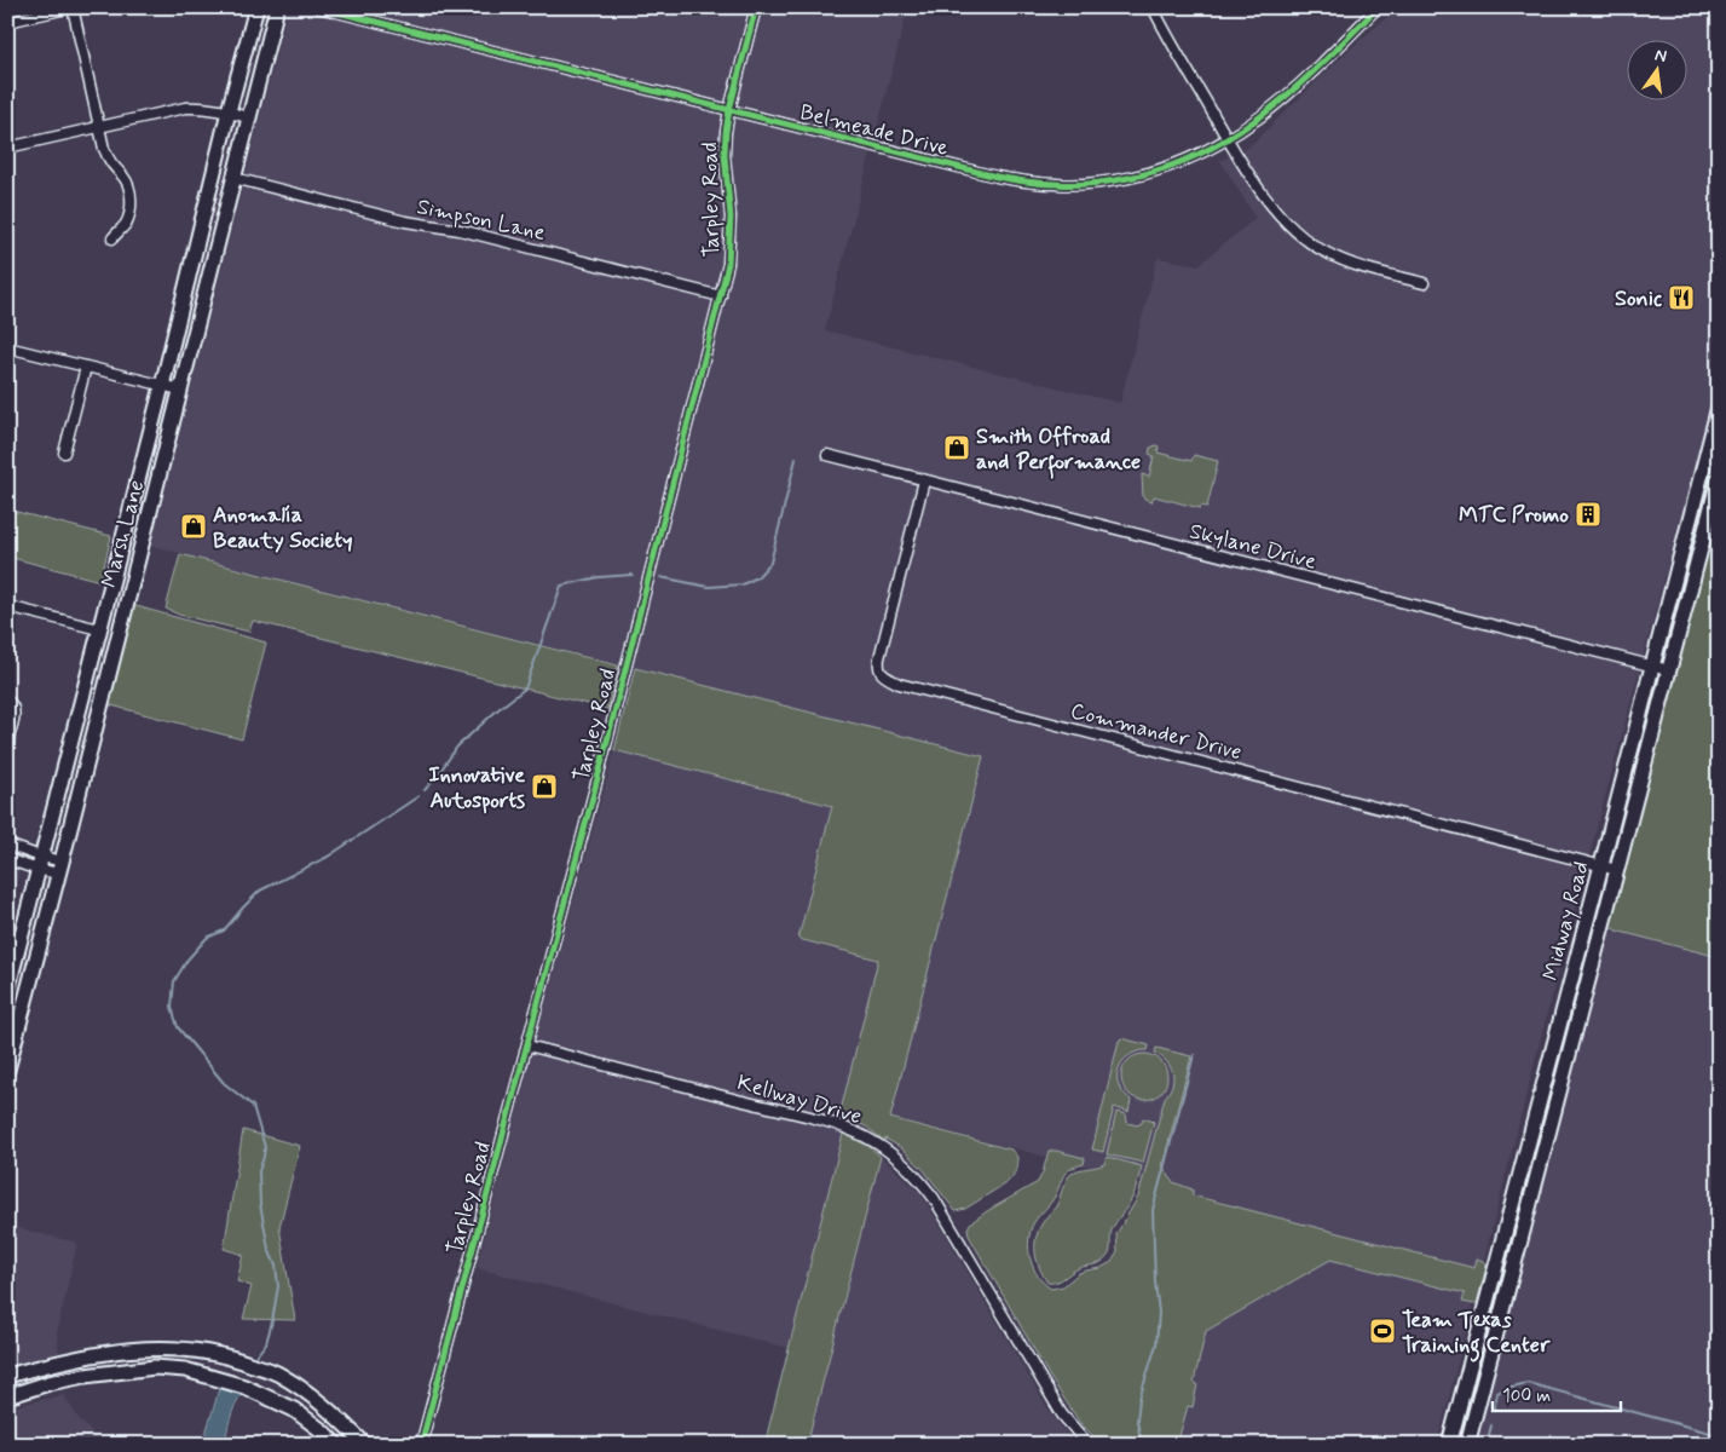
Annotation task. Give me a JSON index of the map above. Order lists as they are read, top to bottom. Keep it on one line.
{"streets":{"main road":["Marsh Lane","Midway Road"],"street":["Belmeade Drive","Tarpley Road","Simpson Lane","Skylane Drive","Commander Drive","Kellway Drive"]},"crossings":[["Belmeade Drive","Tarpley Road"],["Tarpley Road","Simpson Lane"],["Tarpley Road","Kellway Drive"],["Simpson Lane","Marsh Lane"],["Skylane Drive","Commander Drive"],["Skylane Drive","Midway Road"],["Commander Drive","Midway Road"]],"places":{"restaurant":["Sonic"],"shop":["Smith Offroad and Performance","Anomalía Beauty Society","Innovative Autosports"],"building":["MTC Promo"],"sports":["Team Texas Training Center"]},"scale_bar":"100 m","north":"top"}
